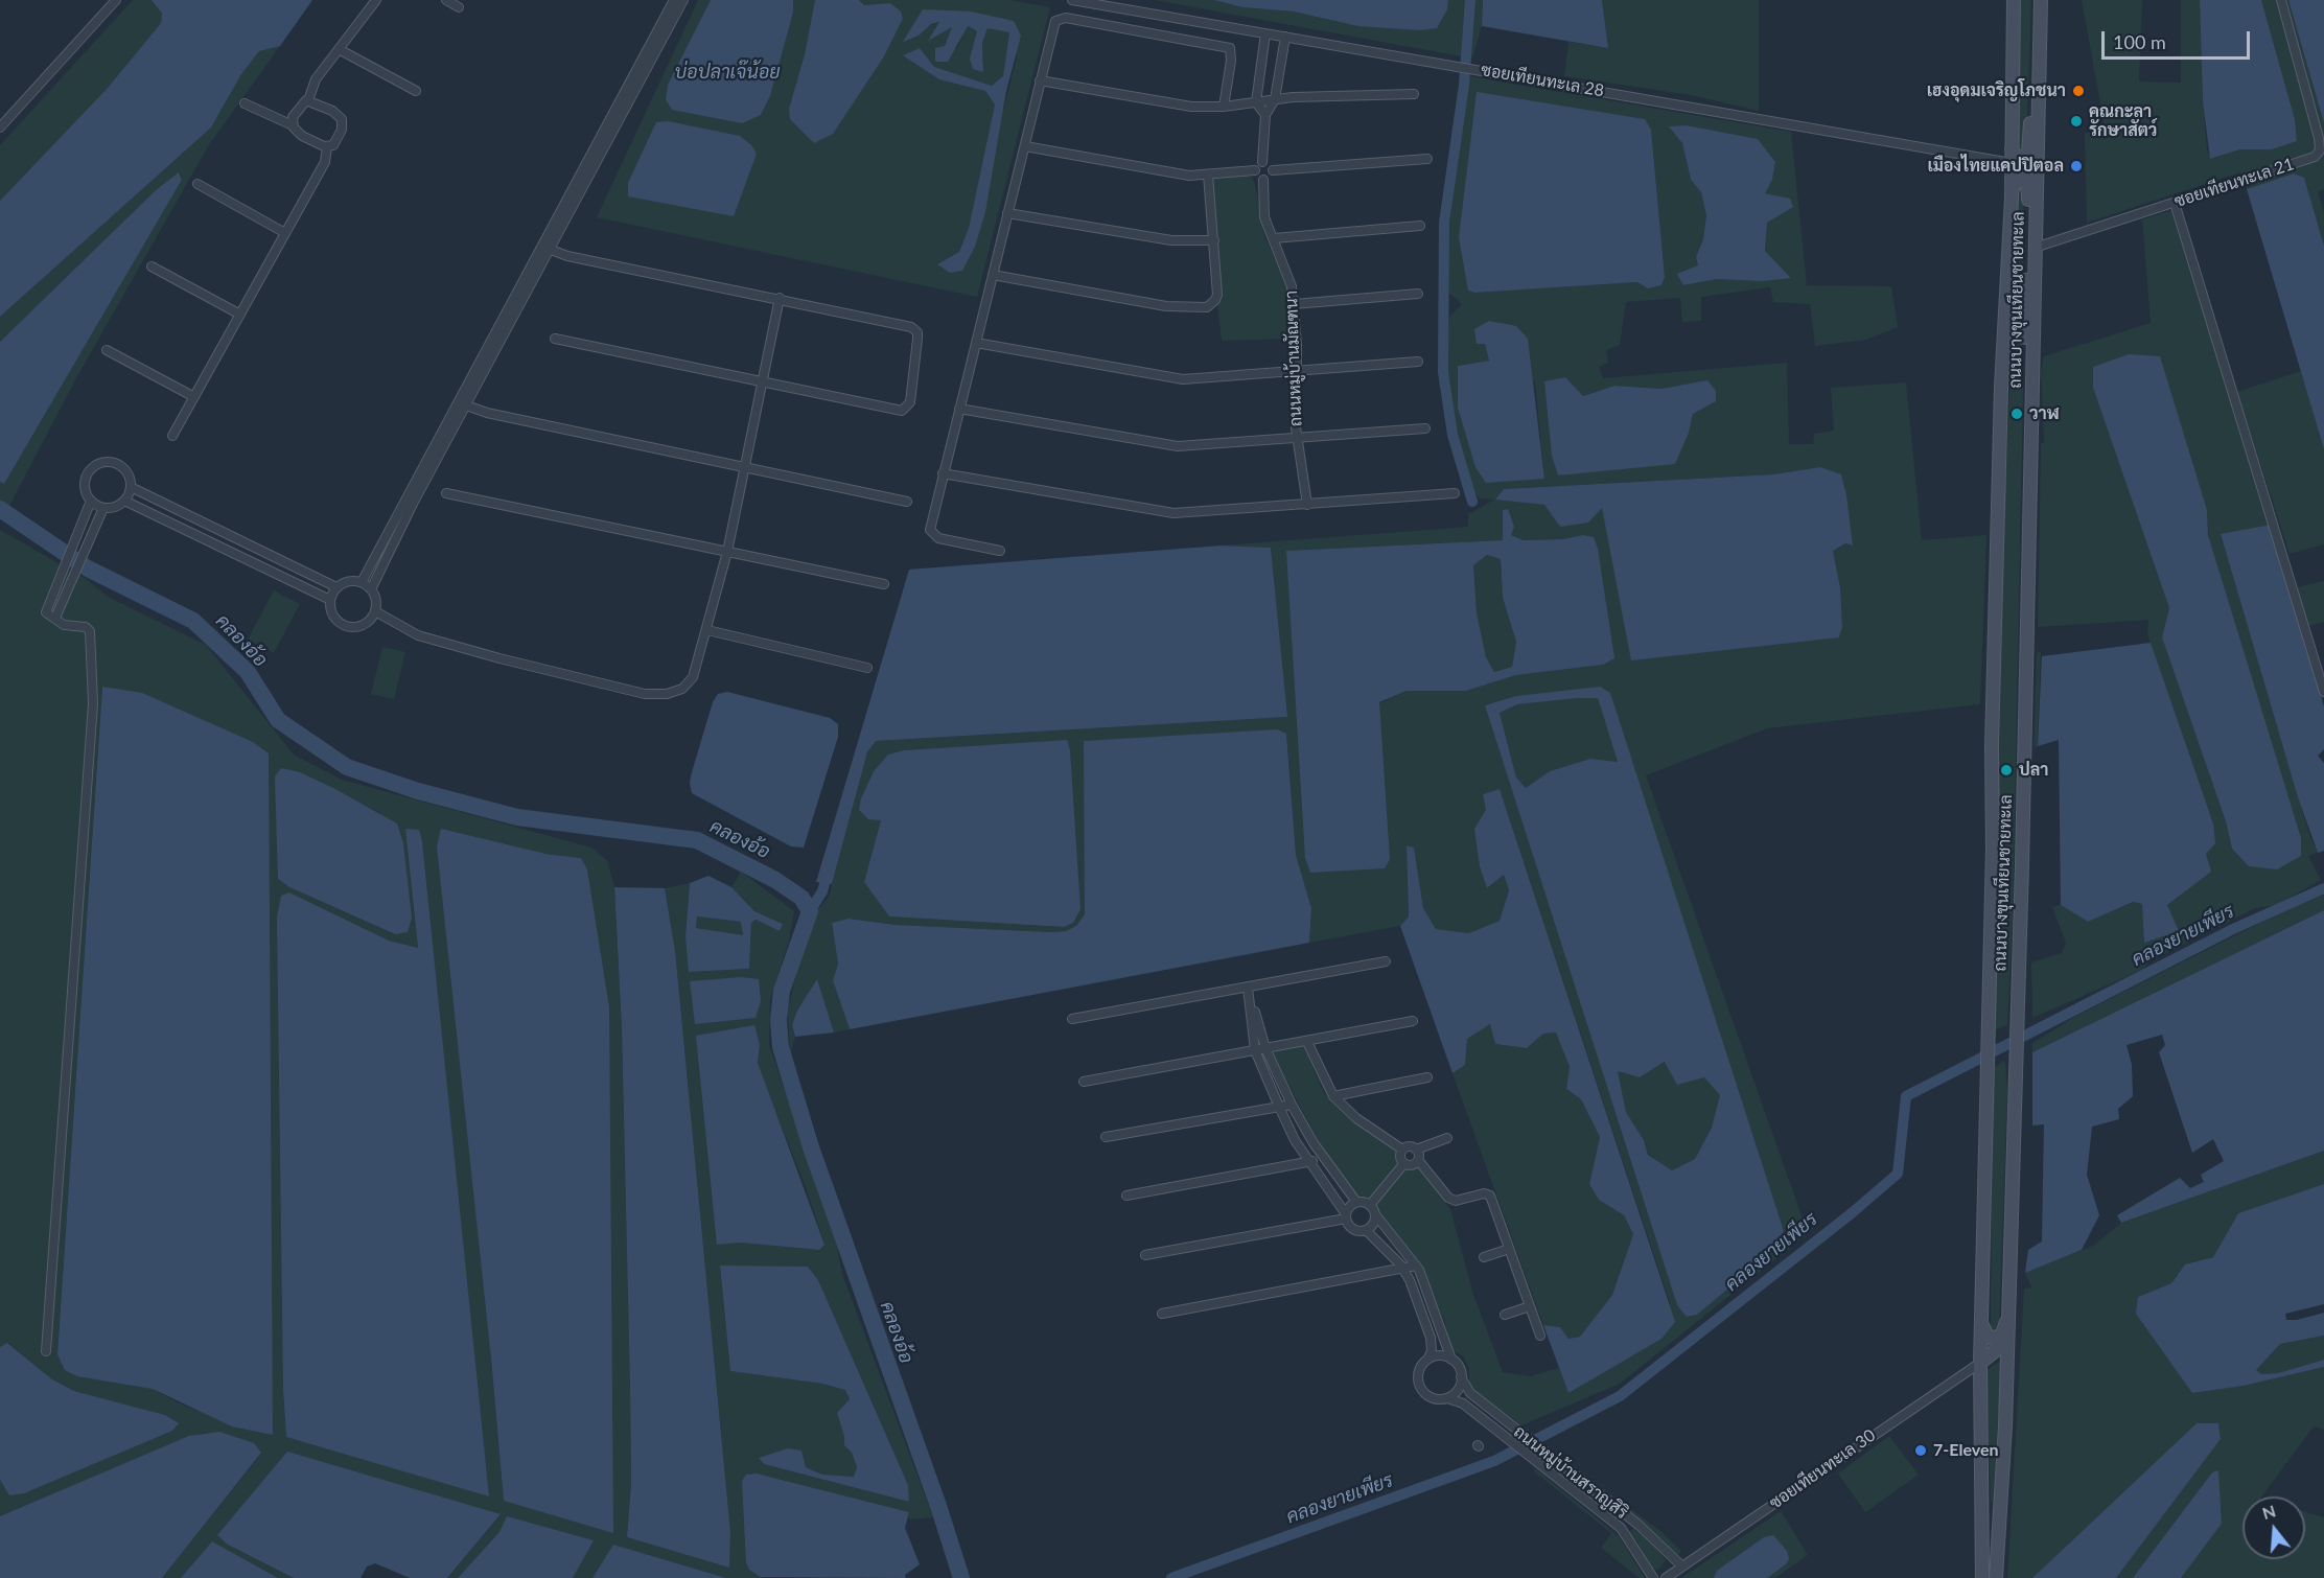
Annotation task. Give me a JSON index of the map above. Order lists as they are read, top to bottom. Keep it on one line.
{"streets":{"main road":["ถนนบางขุนเทียนชายทะเล"],"street":["ซอยเทียนทะเล 28","ซอยเทียนทะเล 21","ถนนหมู่บ้านมัณฑนา","ซอยเทียนทะเล 30","ถนนหมู่บ้านสราญสิริ"]},"crossings":[["ซอยเทียนทะเล 28","ถนนบางขุนเทียนชายทะเล"],["ซอยเทียนทะเล 21","ถนนบางขุนเทียนชายทะเล"],["ถนนบางขุนเทียนชายทะเล","ซอยเทียนทะเล 30"],["ซอยเทียนทะเล 30","ถนนหมู่บ้านสราญสิริ"]],"water":["บ่อปลาเจ๊น้อย","คลองอ้อ","คลองยายเพียร"],"places":["เฮงอุดมเจริญโภชนา","คุณกะลา รักษาสัตว์","เมืองไทยแคปปิตอล","วาฬ","ปลา","7-Eleven"],"scale_bar":"100 m","north":"top"}
